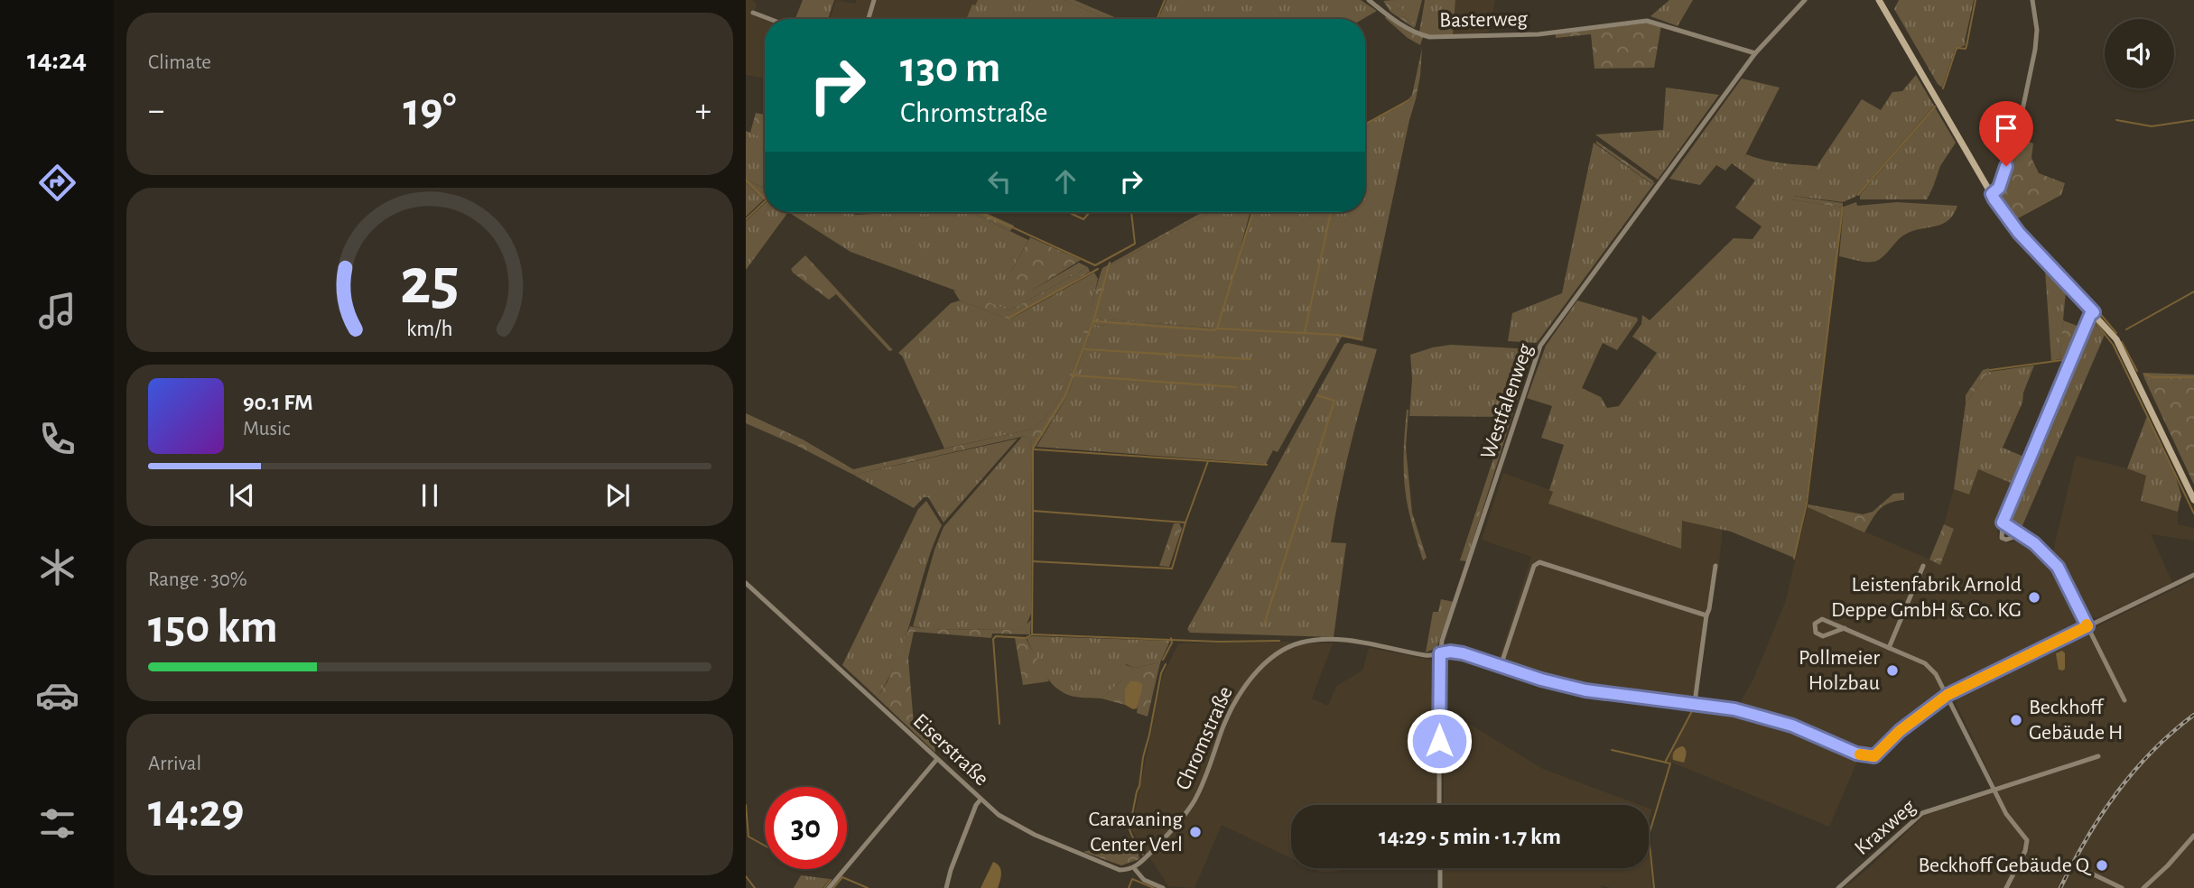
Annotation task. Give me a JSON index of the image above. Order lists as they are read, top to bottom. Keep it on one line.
{"streets":{"street":["Basterweg","Westfalenweg","Chromstraße","Eiserstraße","Kraxweg"]},"crossings":[["Basterweg","Westfalenweg"],["Westfalenweg","Chromstraße"],["Chromstraße","Eiserstraße"]],"places":["Leistenfabrik Arnold Deppe GmbH & Co. KG","Pollmeier Holzbau","Beckhoff Gebäude H","Caravaning Center Verl","Beckhoff Gebäude Q"],"page":{"tabs":"14:24","tile":["Climate",["Range · 30%","150 km"],["Arrival","14:29"]],"turn":["130 m","Chromstraße"],"heat":["−","19°","+"],"song":["90.1 FM","Music"],"limit":"30","trip":"14:29 · 5 min · 1.7 km","gauge":["25","km/h"]}}
